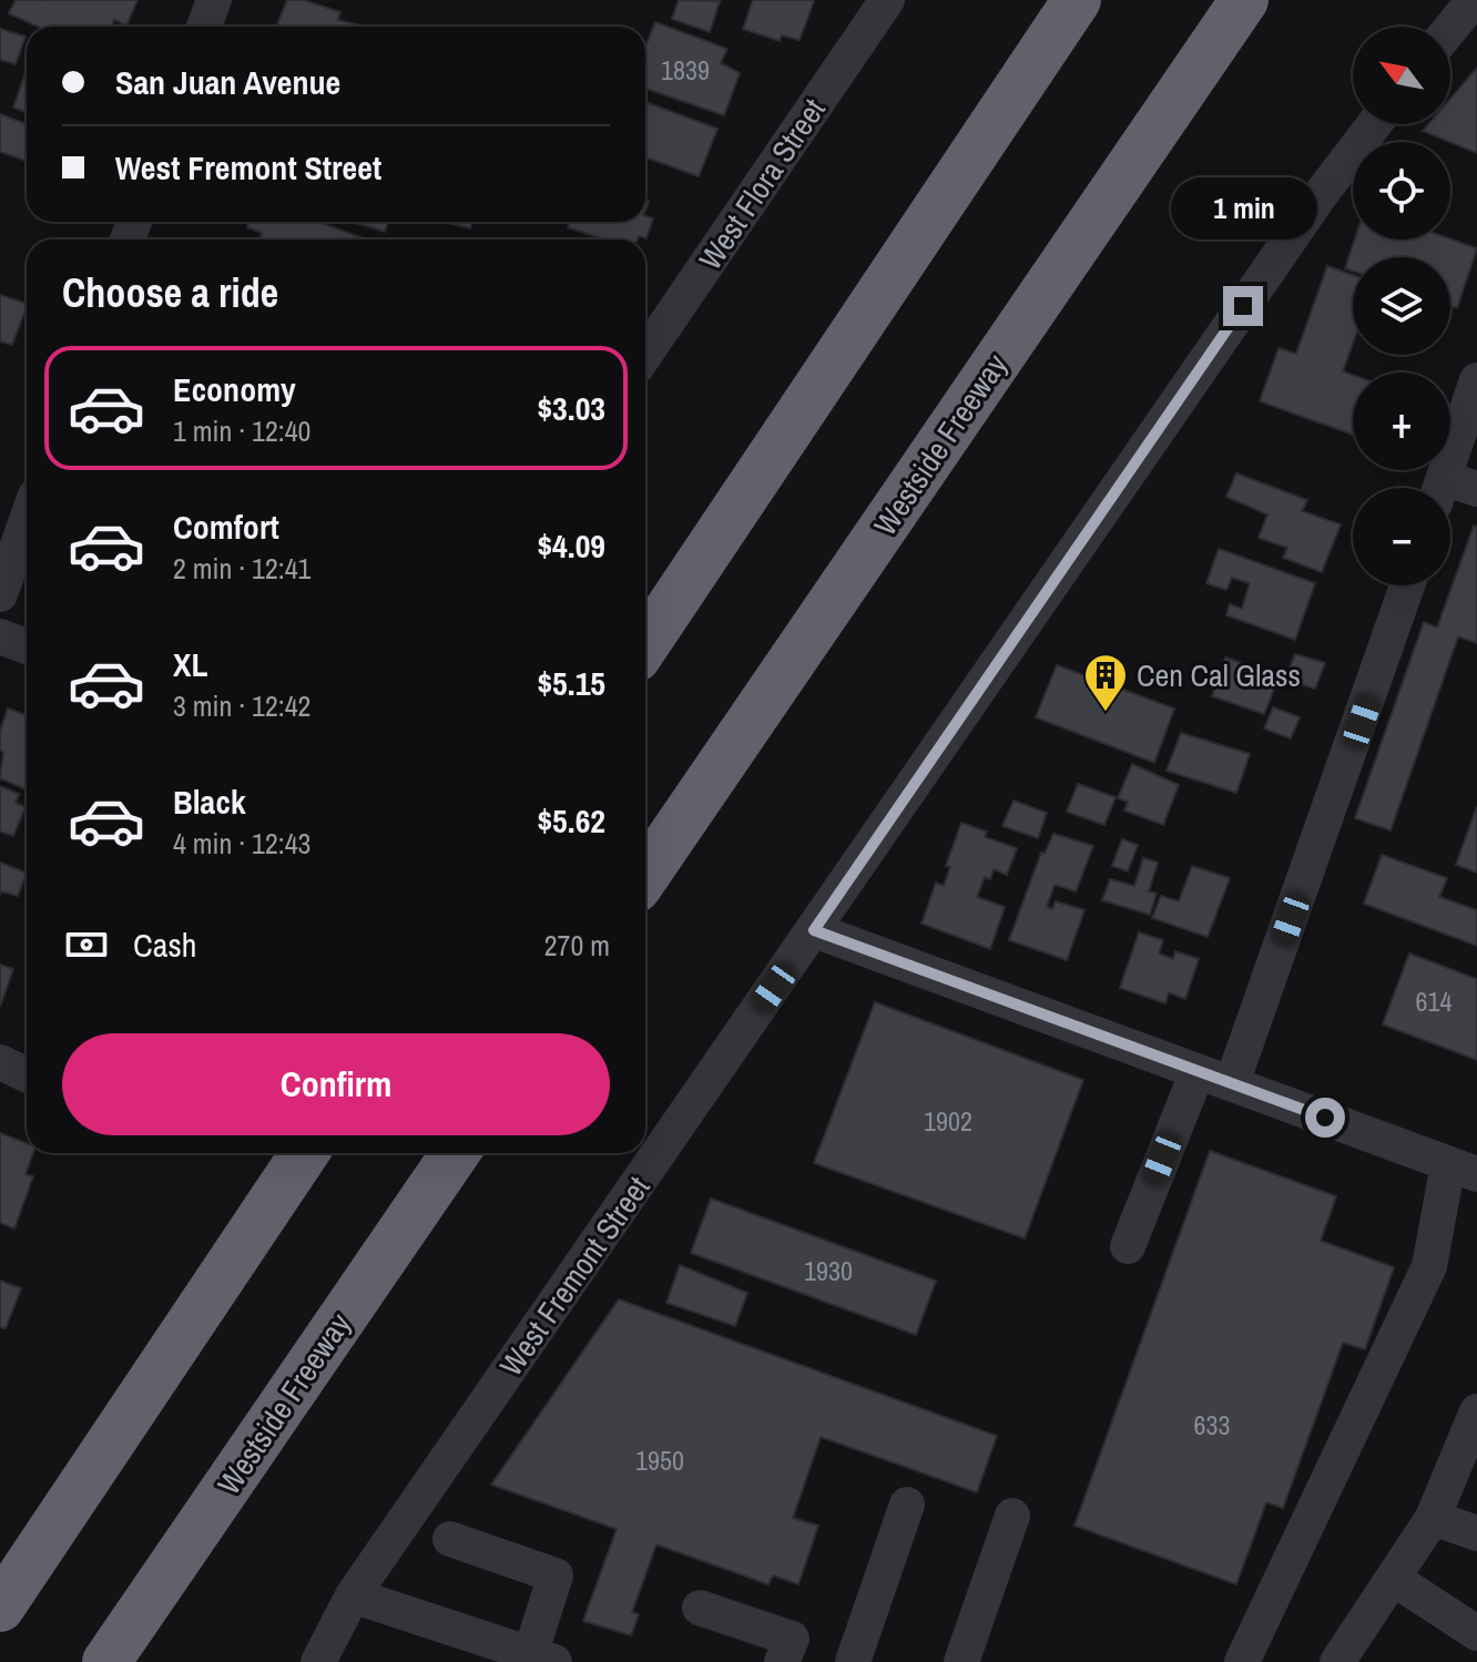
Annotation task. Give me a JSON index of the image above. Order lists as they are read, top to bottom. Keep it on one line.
{"streets":{"highway":["Westside Freeway"],"street":["West Flora Street","West Fremont Street"]},"places":{"building":["Cen Cal Glass"]},"house_numbers":["1839","614","1902","1930","633","1950"],"north":"top left","page":{"map_buttons":["+","−"],"banner":["San Juan Avenue","West Fremont Street"],"bubble":"1 min","heading":"Choose a ride","list":[{"name":"Economy","note":"1 min · 12:40","value":"$3.03"},{"name":"Comfort","note":"2 min · 12:41","value":"$4.09"},{"name":"XL","note":"3 min · 12:42","value":"$5.15"},{"name":"Black","note":"4 min · 12:43","value":"$5.62"}],"pay":["Cash","270 m"],"buttons":"Confirm"}}
